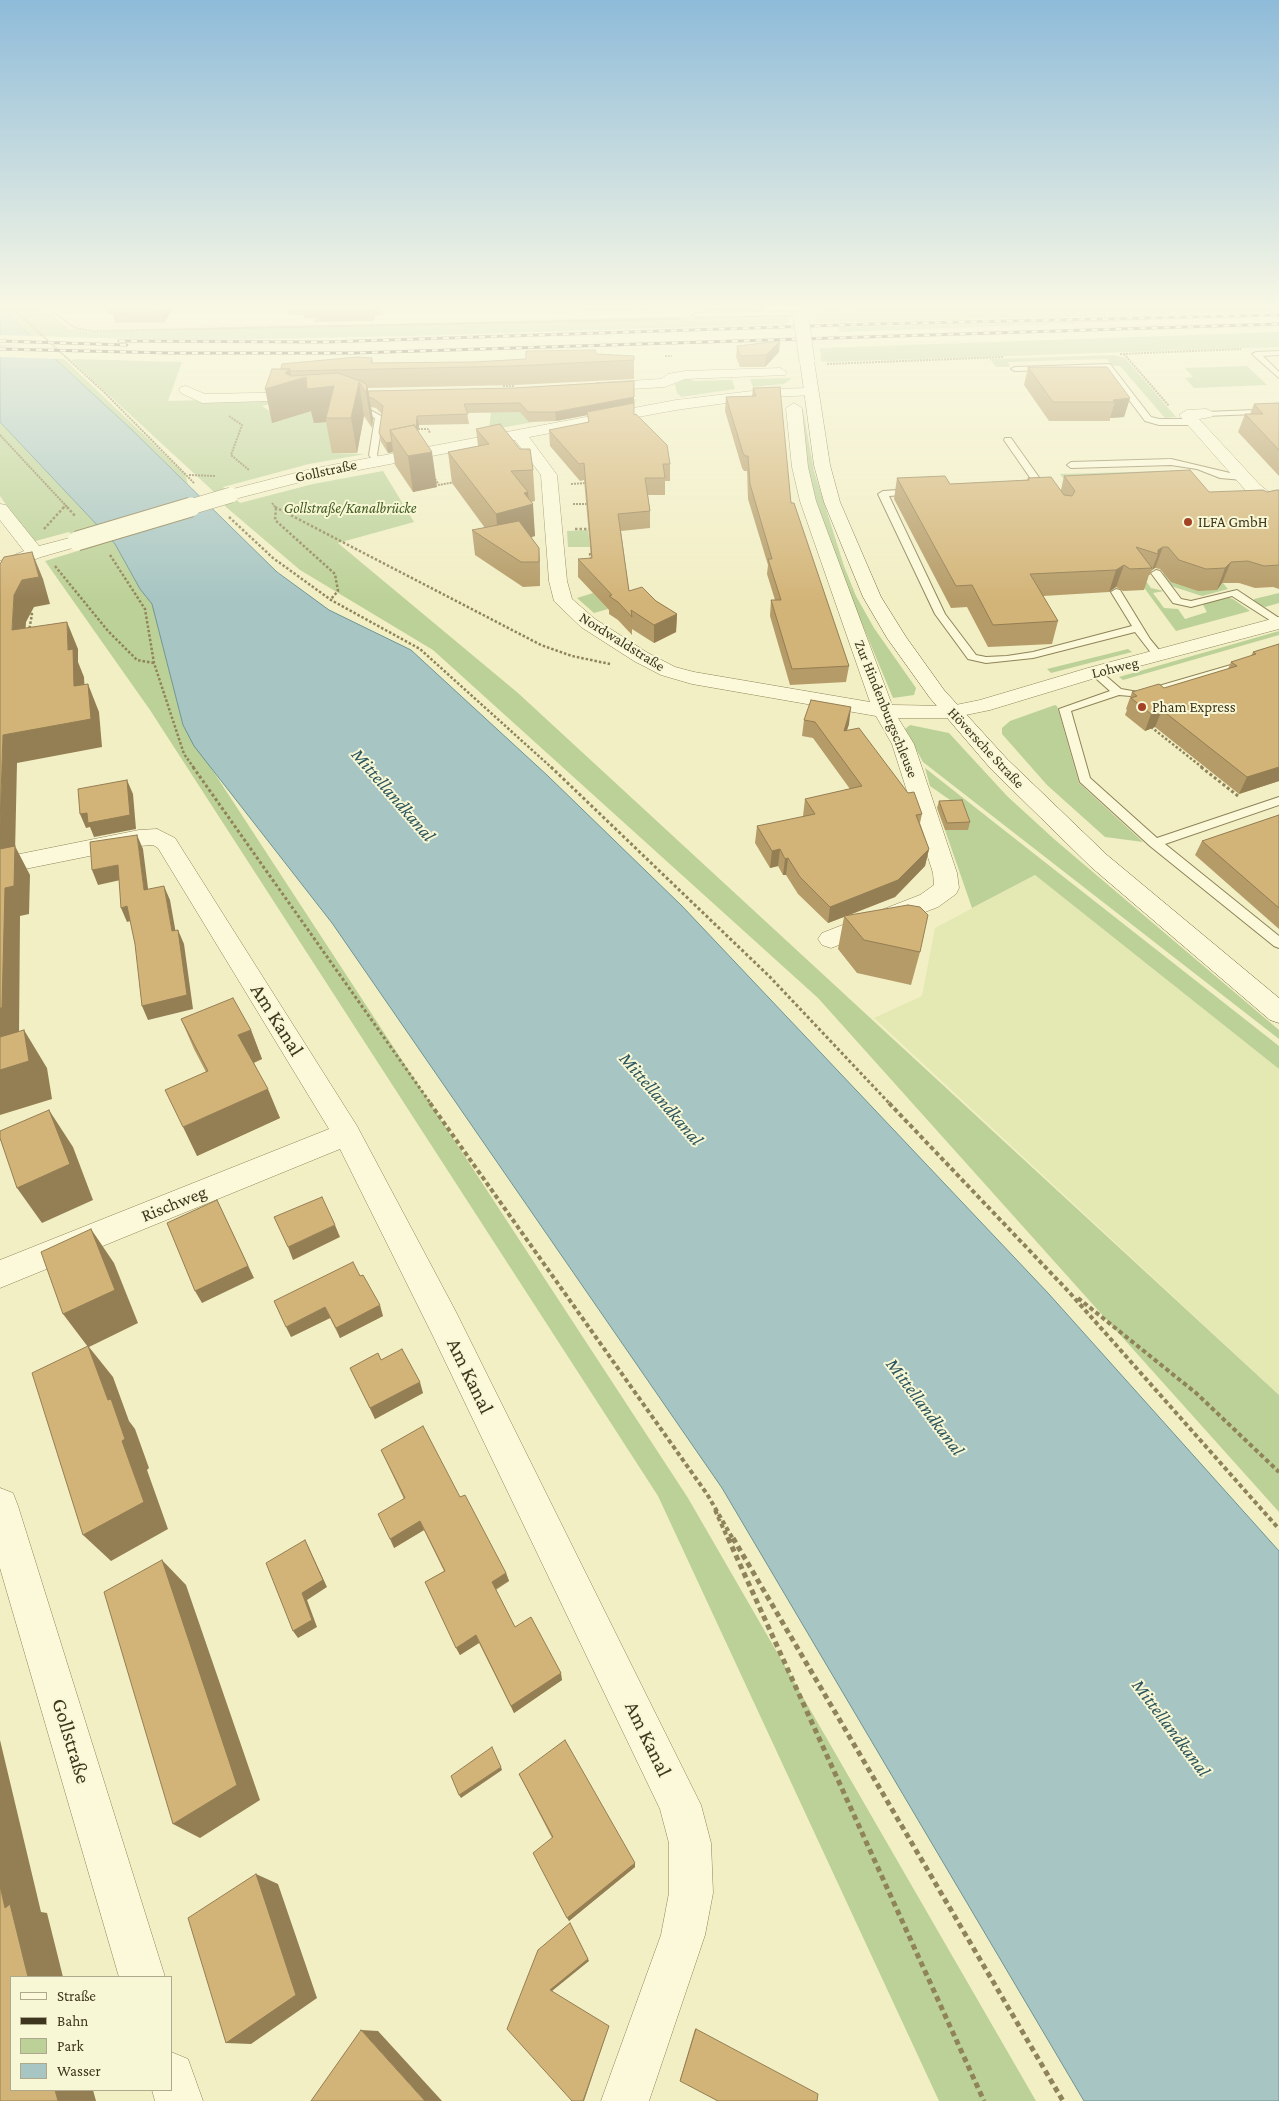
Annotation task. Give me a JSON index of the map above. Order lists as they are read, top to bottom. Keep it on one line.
{"streets":{"street":["Gollstraße","Nordwaldstraße","Lohweg","Zur Hindenburgschleuse","Höversche Straße","Am Kanal","Rischweg"]},"crossings":[["Gollstraße","Nordwaldstraße"],["Nordwaldstraße","Lohweg"],["Nordwaldstraße","Zur Hindenburgschleuse"],["Nordwaldstraße","Höversche Straße"],["Lohweg","Höversche Straße"],["Am Kanal","Rischweg"]],"water":["Mittellandkanal"],"parks":["Gollstraße/Kanalbrücke"],"places":["ILFA GmbH","Pham Express"],"legend":["Straße","Bahn","Park","Wasser"]}
